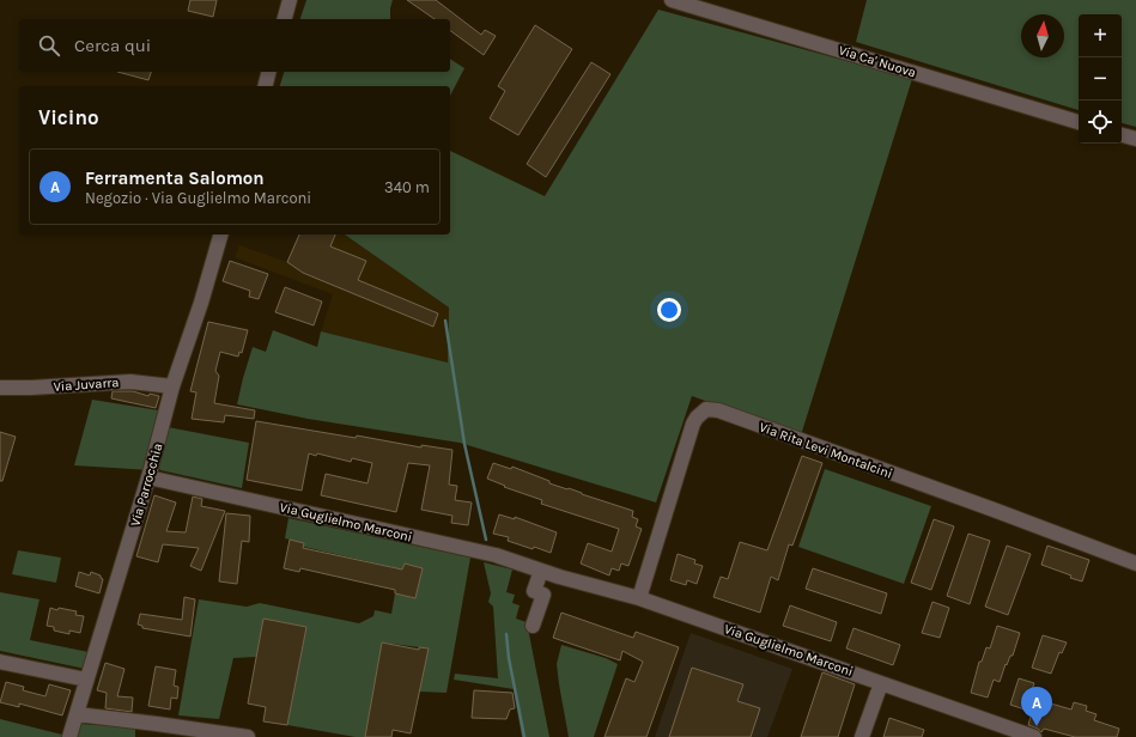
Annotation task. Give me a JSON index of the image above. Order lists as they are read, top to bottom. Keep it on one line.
{"streets":{"street":["Via Ca' Nuova","Via Juvarra","Via Rita Levi Montalcini","Via Parrocchia","Via Guglielmo Marconi"]},"crossings":[["Via Juvarra","Via Parrocchia"],["Via Rita Levi Montalcini","Via Guglielmo Marconi"],["Via Parrocchia","Via Guglielmo Marconi"]],"north":"top","page":{"map_buttons":["+","−"],"search":"Cerca qui","heading":"Vicino","list":[{"mark":"A","name":"Ferramenta Salomon","note":"Negozio · Via Guglielmo Marconi","value":"340 m"}],"pins":"A"}}
